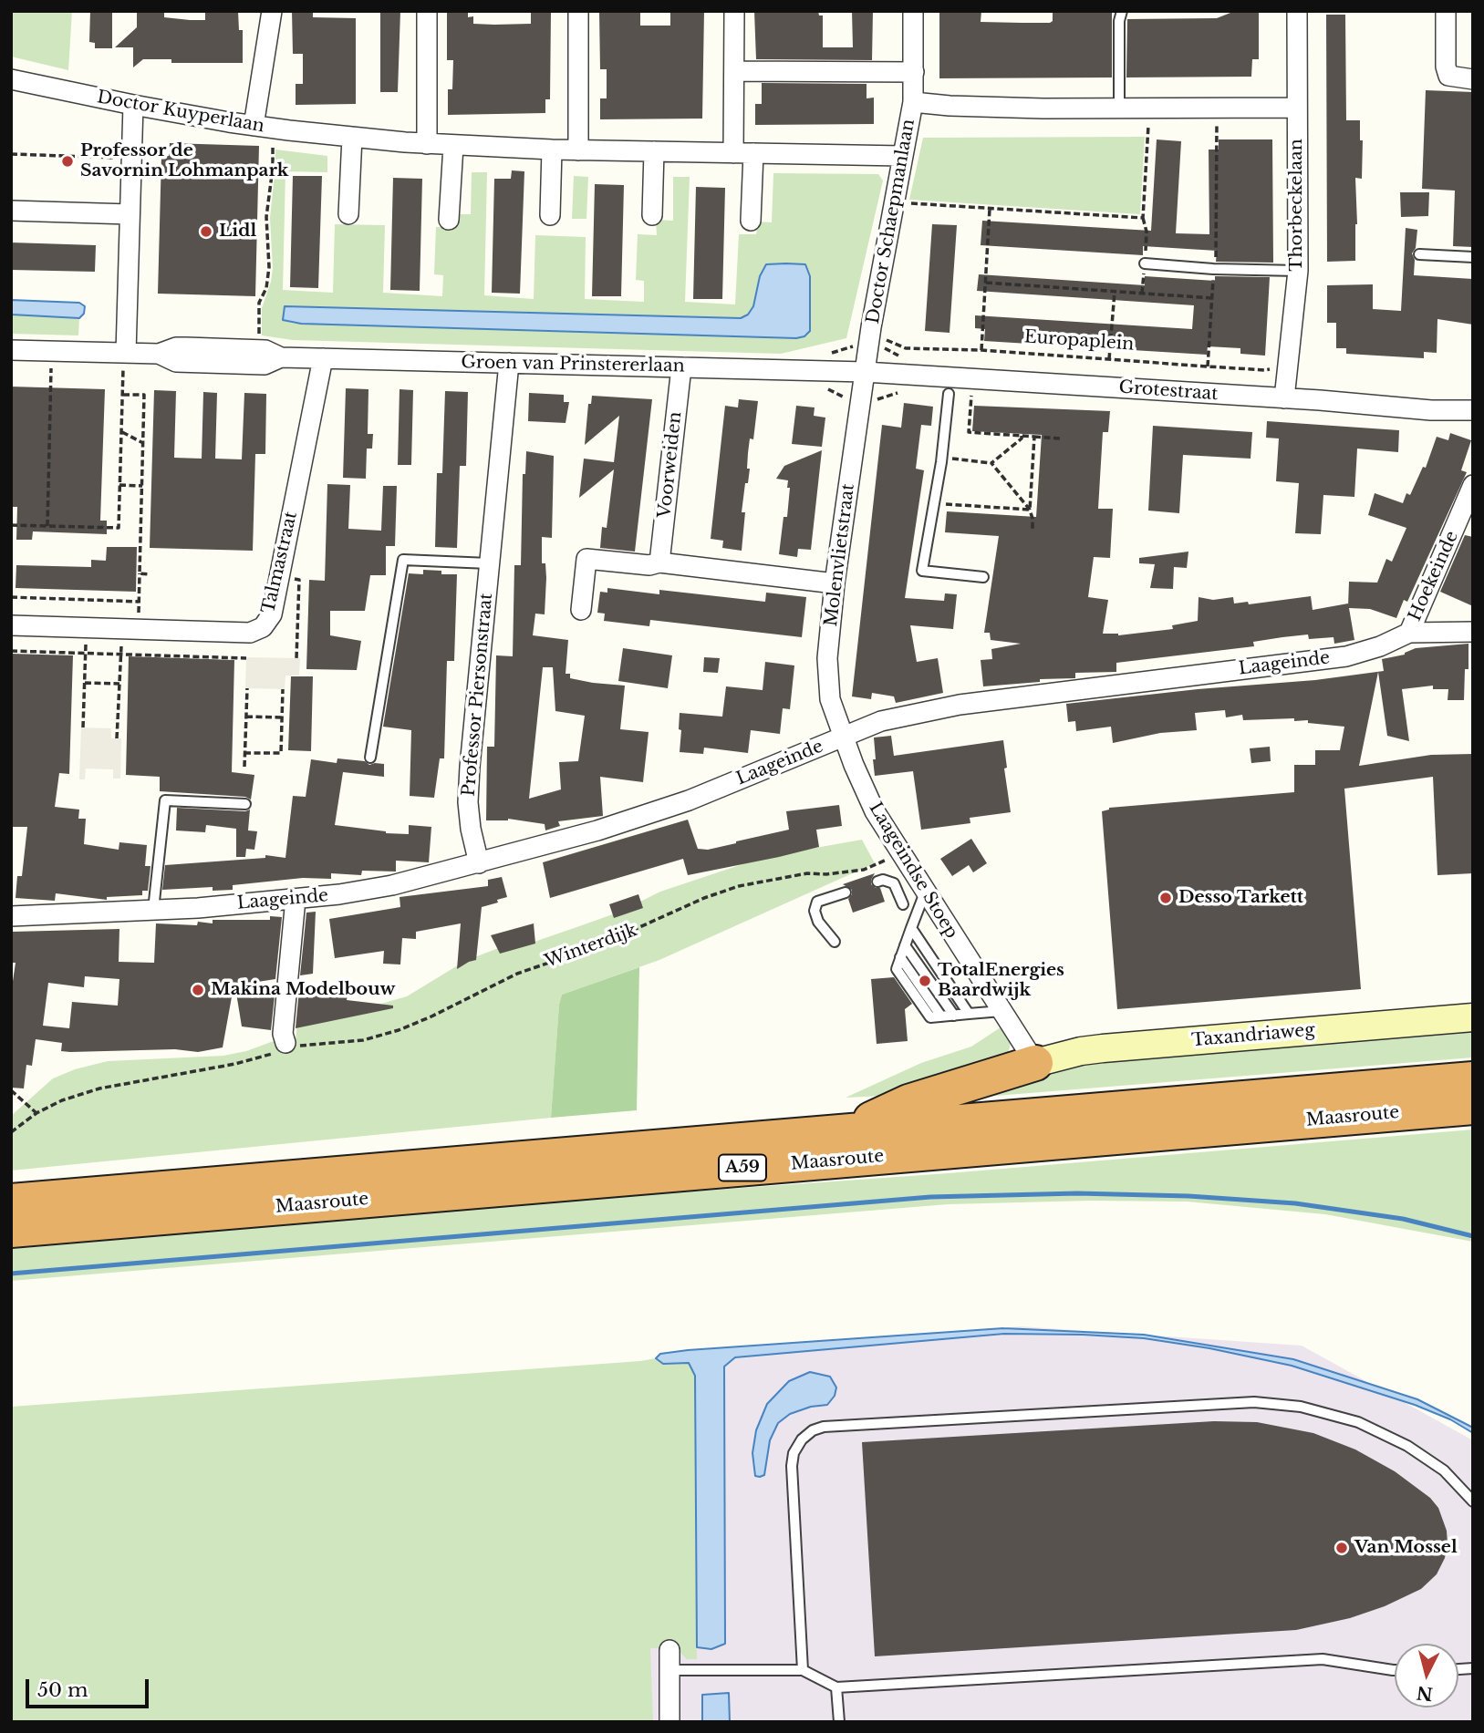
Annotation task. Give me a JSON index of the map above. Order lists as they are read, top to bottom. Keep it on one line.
{"streets":{"highway":["Maasroute","A59"],"main road":["Taxandriaweg"],"street":["Doctor Kuyperlaan","Thorbeckelaan","Doctor Schaepmanlaan","Groen van Prinstererlaan","Grotestraat","Voorweiden","Molenvlietstraat","Talmastraat","Hoekeinde","Laageinde","Professor Piersonstraat","Laageindse Stoep"],"path":["Europaplein","Winterdijk"]},"crossings":[["Doctor Kuyperlaan","Doctor Schaepmanlaan"],["Thorbeckelaan","Europaplein"],["Thorbeckelaan","Grotestraat"],["Doctor Schaepmanlaan","Europaplein"],["Doctor Schaepmanlaan","Groen van Prinstererlaan"],["Doctor Schaepmanlaan","Grotestraat"],["Doctor Schaepmanlaan","Molenvlietstraat"],["Groen van Prinstererlaan","Grotestraat"],["Groen van Prinstererlaan","Voorweiden"],["Groen van Prinstererlaan","Molenvlietstraat"],["Groen van Prinstererlaan","Talmastraat"],["Groen van Prinstererlaan","Professor Piersonstraat"],["Grotestraat","Molenvlietstraat"],["Molenvlietstraat","Laageinde"],["Molenvlietstraat","Laageindse Stoep"],["Hoekeinde","Laageinde"],["Laageinde","Professor Piersonstraat"],["Laageinde","Laageindse Stoep"],["Laageindse Stoep","Winterdijk"],["Laageindse Stoep","Taxandriaweg"],["Laageindse Stoep","A59"],["Taxandriaweg","A59"],["Maasroute","A59"]],"places":["Professor de Savornin Lohmanpark","Lidl","Desso Tarkett","TotalEnergies Baardwijk","Makina Modelbouw","Van Mossel"],"scale_bar":"50 m","north":"bottom"}
